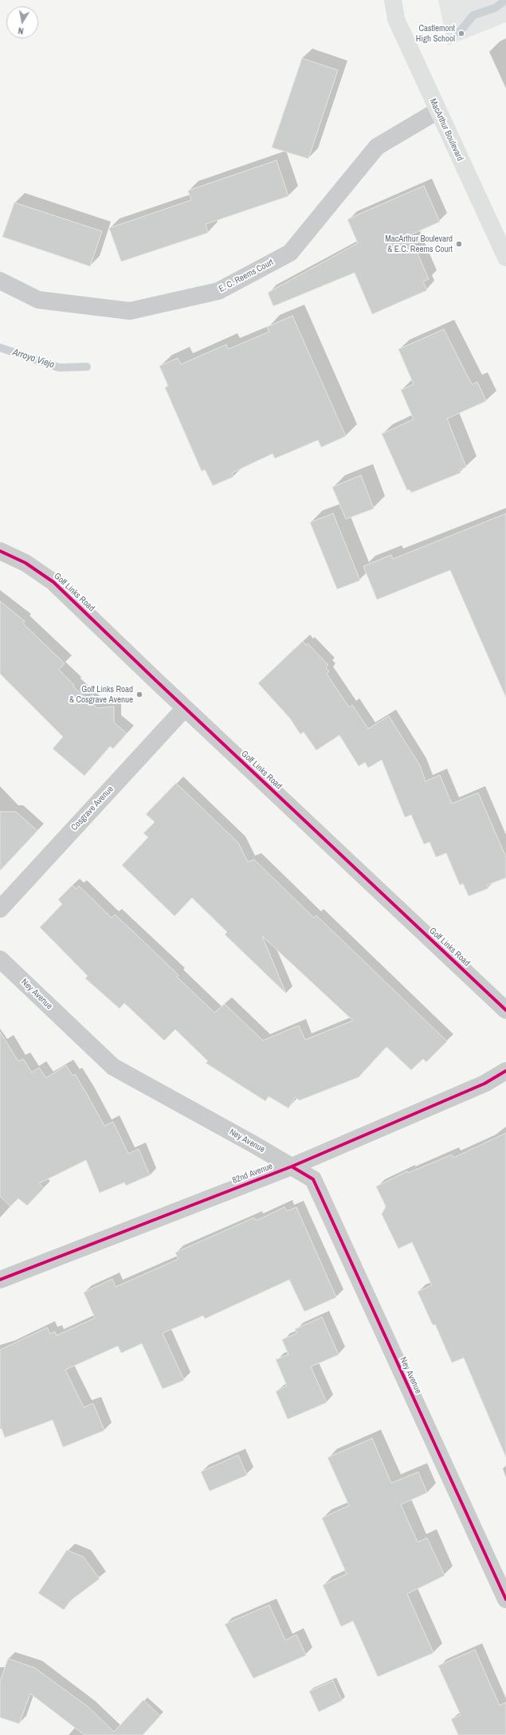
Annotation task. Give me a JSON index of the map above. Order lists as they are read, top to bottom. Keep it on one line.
{"streets":{"main road":["MacArthur Boulevard"],"street":["E. C. Reems Court","Golf Links Road","Cosgrave Avenue","Ney Avenue","82nd Avenue"]},"crossings":[["MacArthur Boulevard","E. C. Reems Court"],["Golf Links Road","Cosgrave Avenue"],["Ney Avenue","82nd Avenue"]],"water":["Arroyo Viejo"],"places":["Castlemont High School","MacArthur Boulevard & E.C. Reems Court","Golf Links Road & Cosgrave Avenue"],"north":"bottom"}
